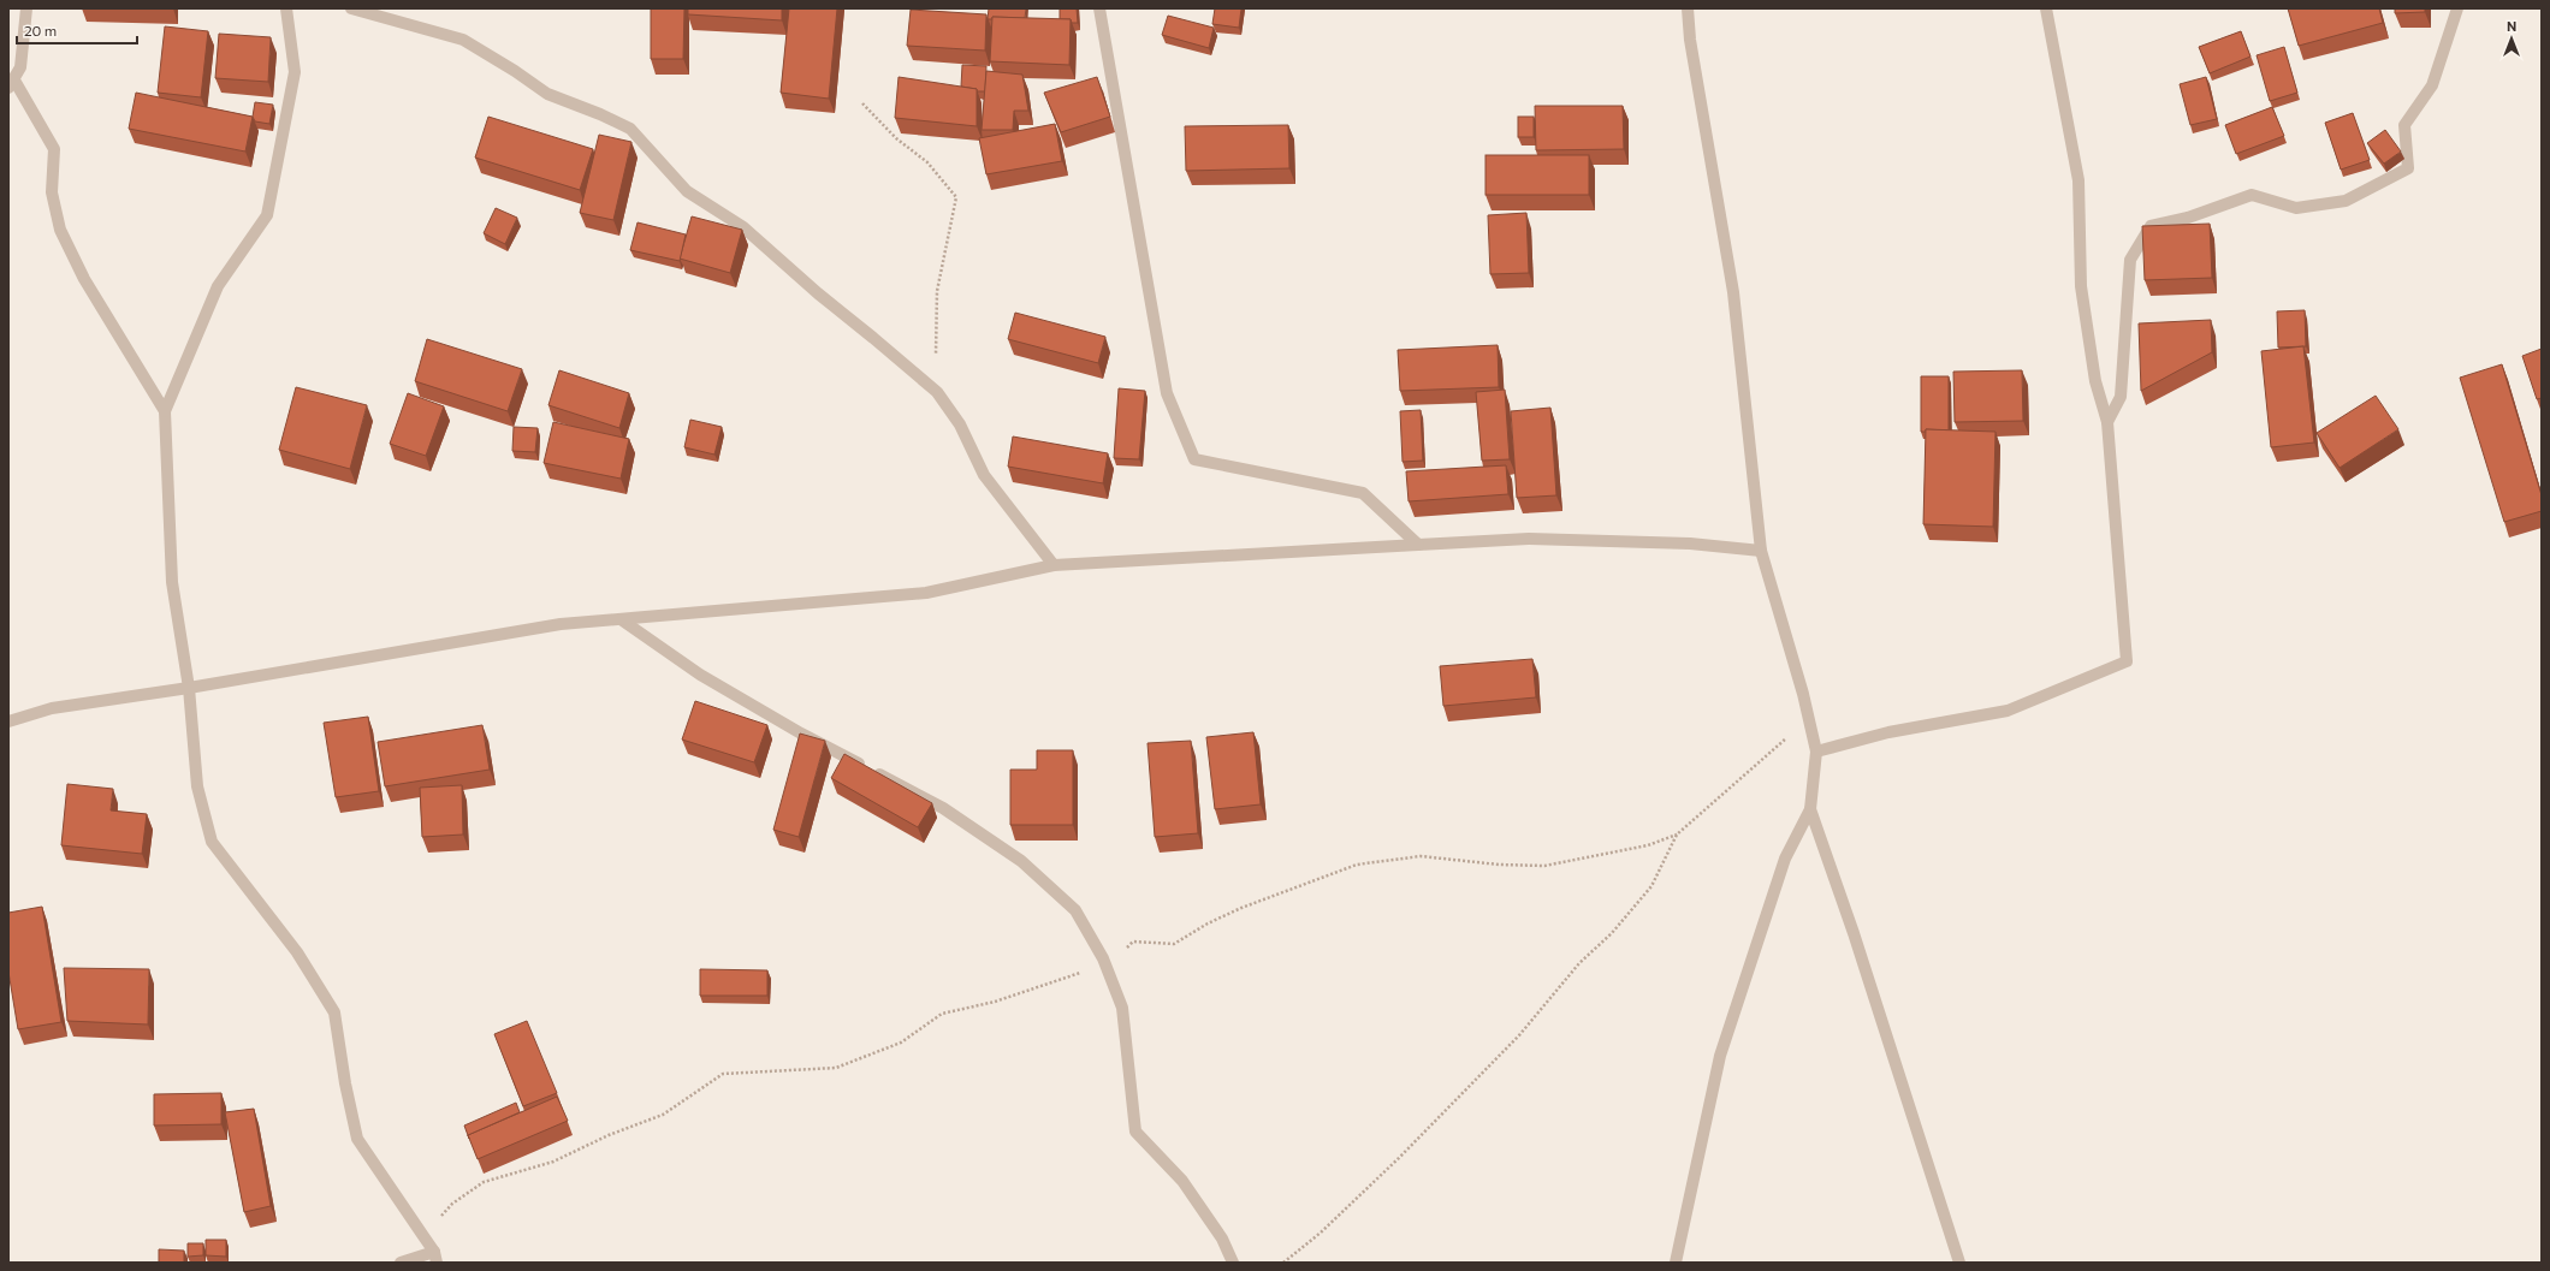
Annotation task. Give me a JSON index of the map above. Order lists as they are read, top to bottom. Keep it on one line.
{"scale_bar":"20 m","north":"top"}
